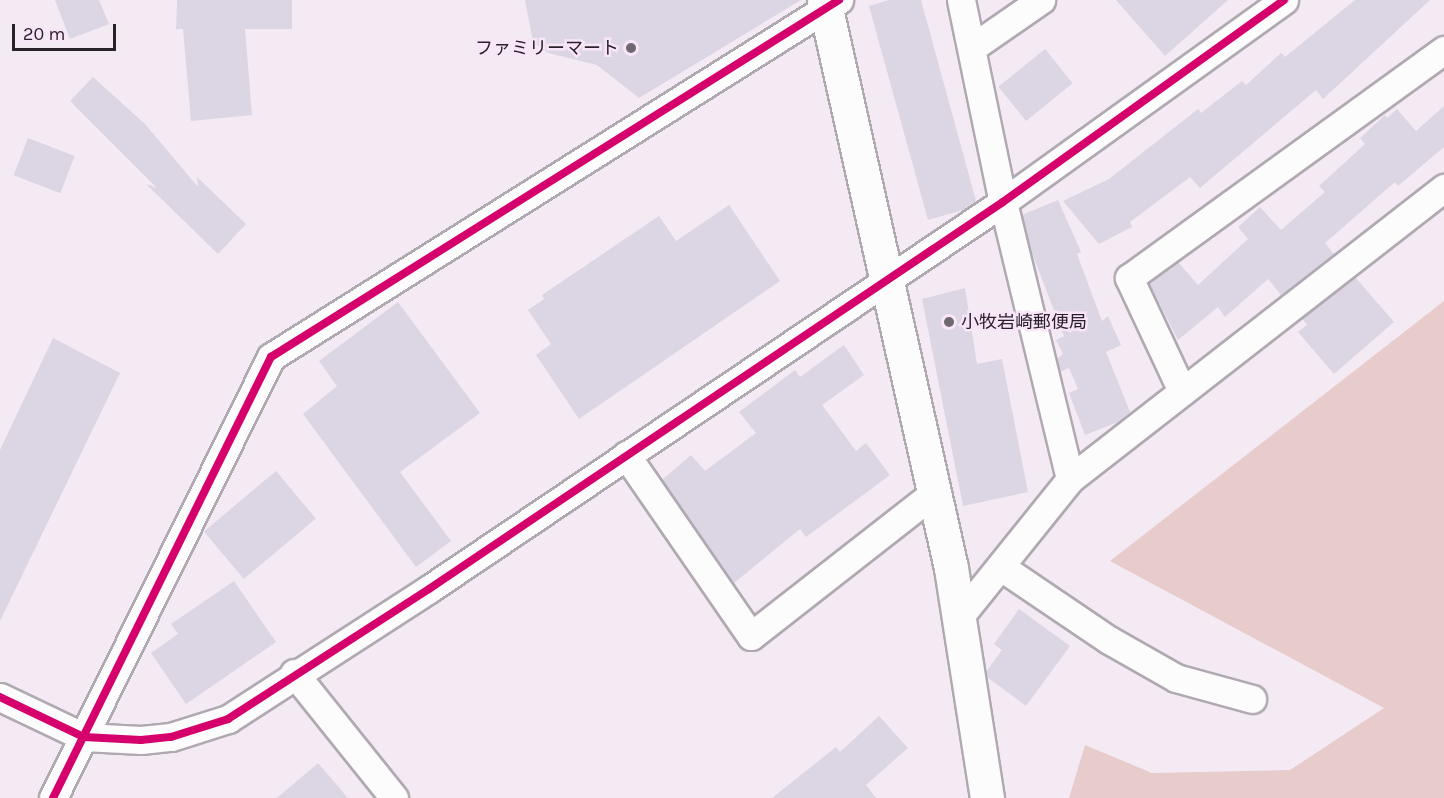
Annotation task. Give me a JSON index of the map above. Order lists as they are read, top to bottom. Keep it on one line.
{"places":["ファミリーマート","小牧岩崎郵便局"],"scale_bar":"20 m"}
